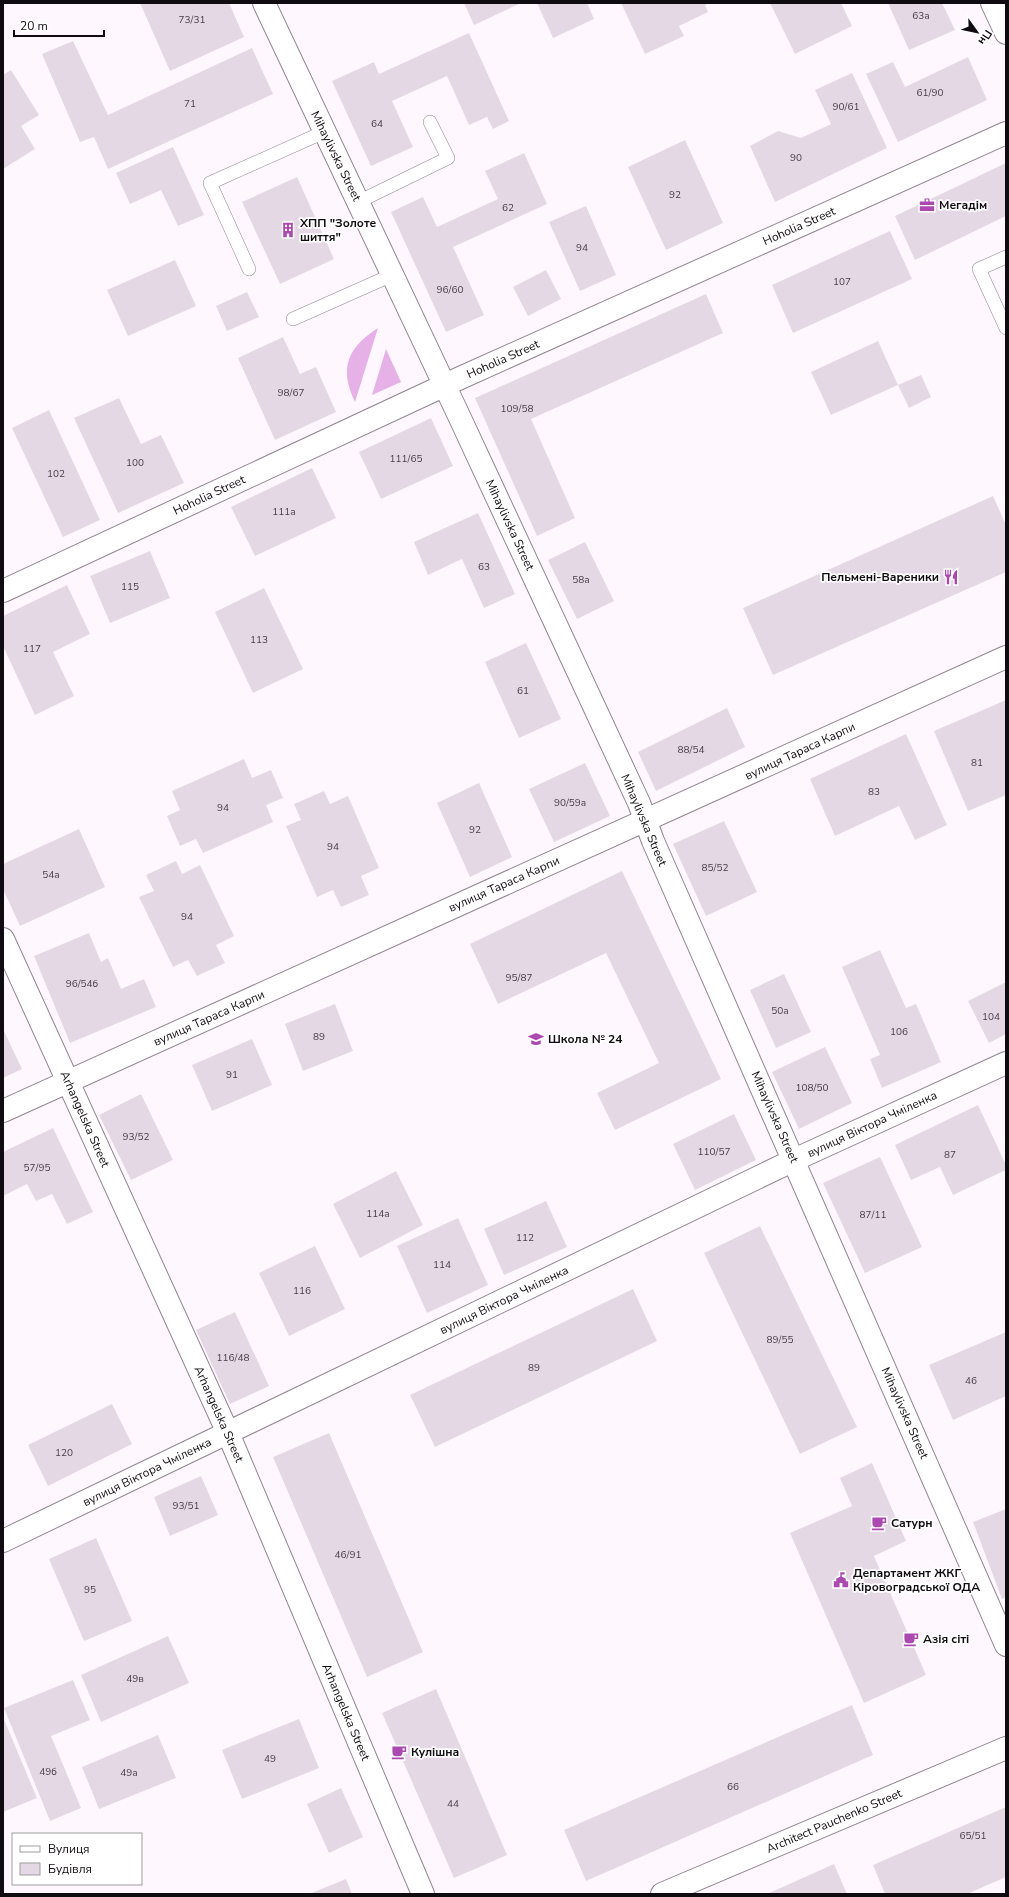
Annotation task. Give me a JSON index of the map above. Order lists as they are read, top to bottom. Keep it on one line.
{"streets":{"street":["Mihaylivska Street","Hoholia Street","вулиця Тараса Карпи","Arhangelska Street","вулиця Віктора Чміленка","Architect Pauchenko Street"]},"crossings":[["Mihaylivska Street","Hoholia Street"],["Mihaylivska Street","вулиця Тараса Карпи"],["Mihaylivska Street","вулиця Віктора Чміленка"],["вулиця Тараса Карпи","Arhangelska Street"],["Arhangelska Street","вулиця Віктора Чміленка"]],"places":{"office":["Мегадім"],"building":["ХПП \"Золоте шиття\""],"restaurant":["Пельмені-Вареники"],"school or university":["Школа № 24"],"cafe":["Сатурн","Азія сіті","Кулішна"],"public building":["Департамент ЖКГ Кіровоградської ОДА"]},"house_numbers":["63а","73/31","61/90","71","90/61","64","90","92","62","94","107","96/60","98/67","109/58","111/65","100","102","111а","63","58а","115","113","117","61","88/54","81","83","90/59а","94","92","94","85/52","54а","94","95/87","96/54б","50а","104","106","89","91","108/50","93/52","110/57","87","57/95","114а","87/11","112","114","116","89/55","116/48","89","46","120","93/51","46/91","95","49в","49","49б","49а","66","44","65/51"],"legend":["Вулиця","Будівля"],"scale_bar":"20 m","north":"bottom right"}
